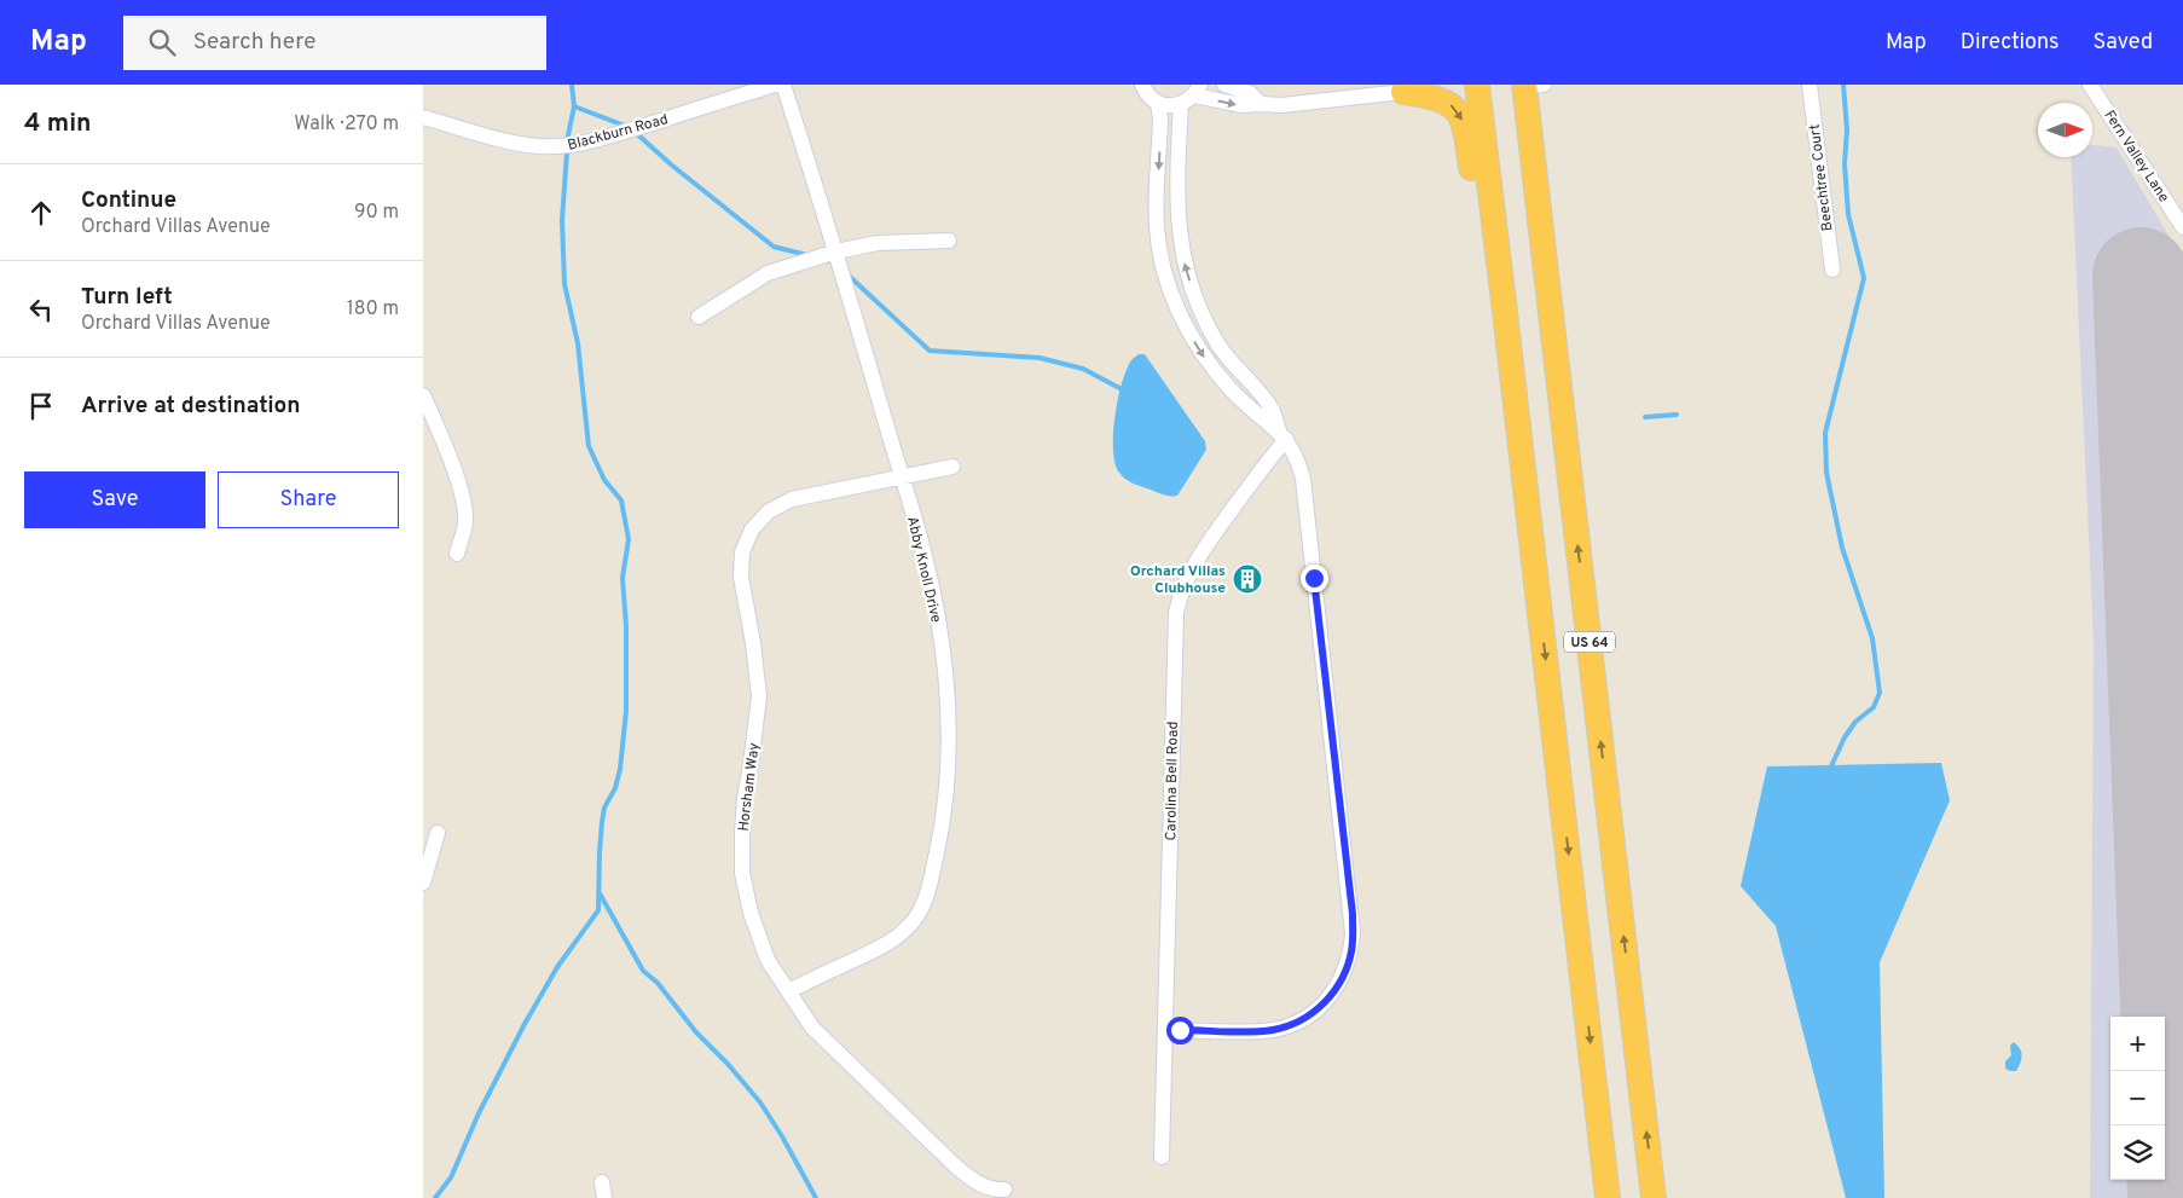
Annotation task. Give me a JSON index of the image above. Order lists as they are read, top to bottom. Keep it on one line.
{"streets":{"highway":["US 64"],"street":["Blackburn Road","Fern Valley Lane","Beechtree Court","Abby Knoll Drive","Carolina Bell Road","Horsham Way"]},"crossings":[["Abby Knoll Drive","Horsham Way"]],"places":{"building":["Orchard Villas Clubhouse"]},"north":"right","page":{"header":"Map","search":"Search here","nav":["Map","Directions","Saved"],"heading":["4 min","Walk · 270 m"],"list":[["Continue","Orchard Villas Avenue","90 m"],["Turn left","Orchard Villas Avenue","180 m"],"Arrive at destination"],"buttons":["Save","Share"],"map_buttons":["+","−"]}}
